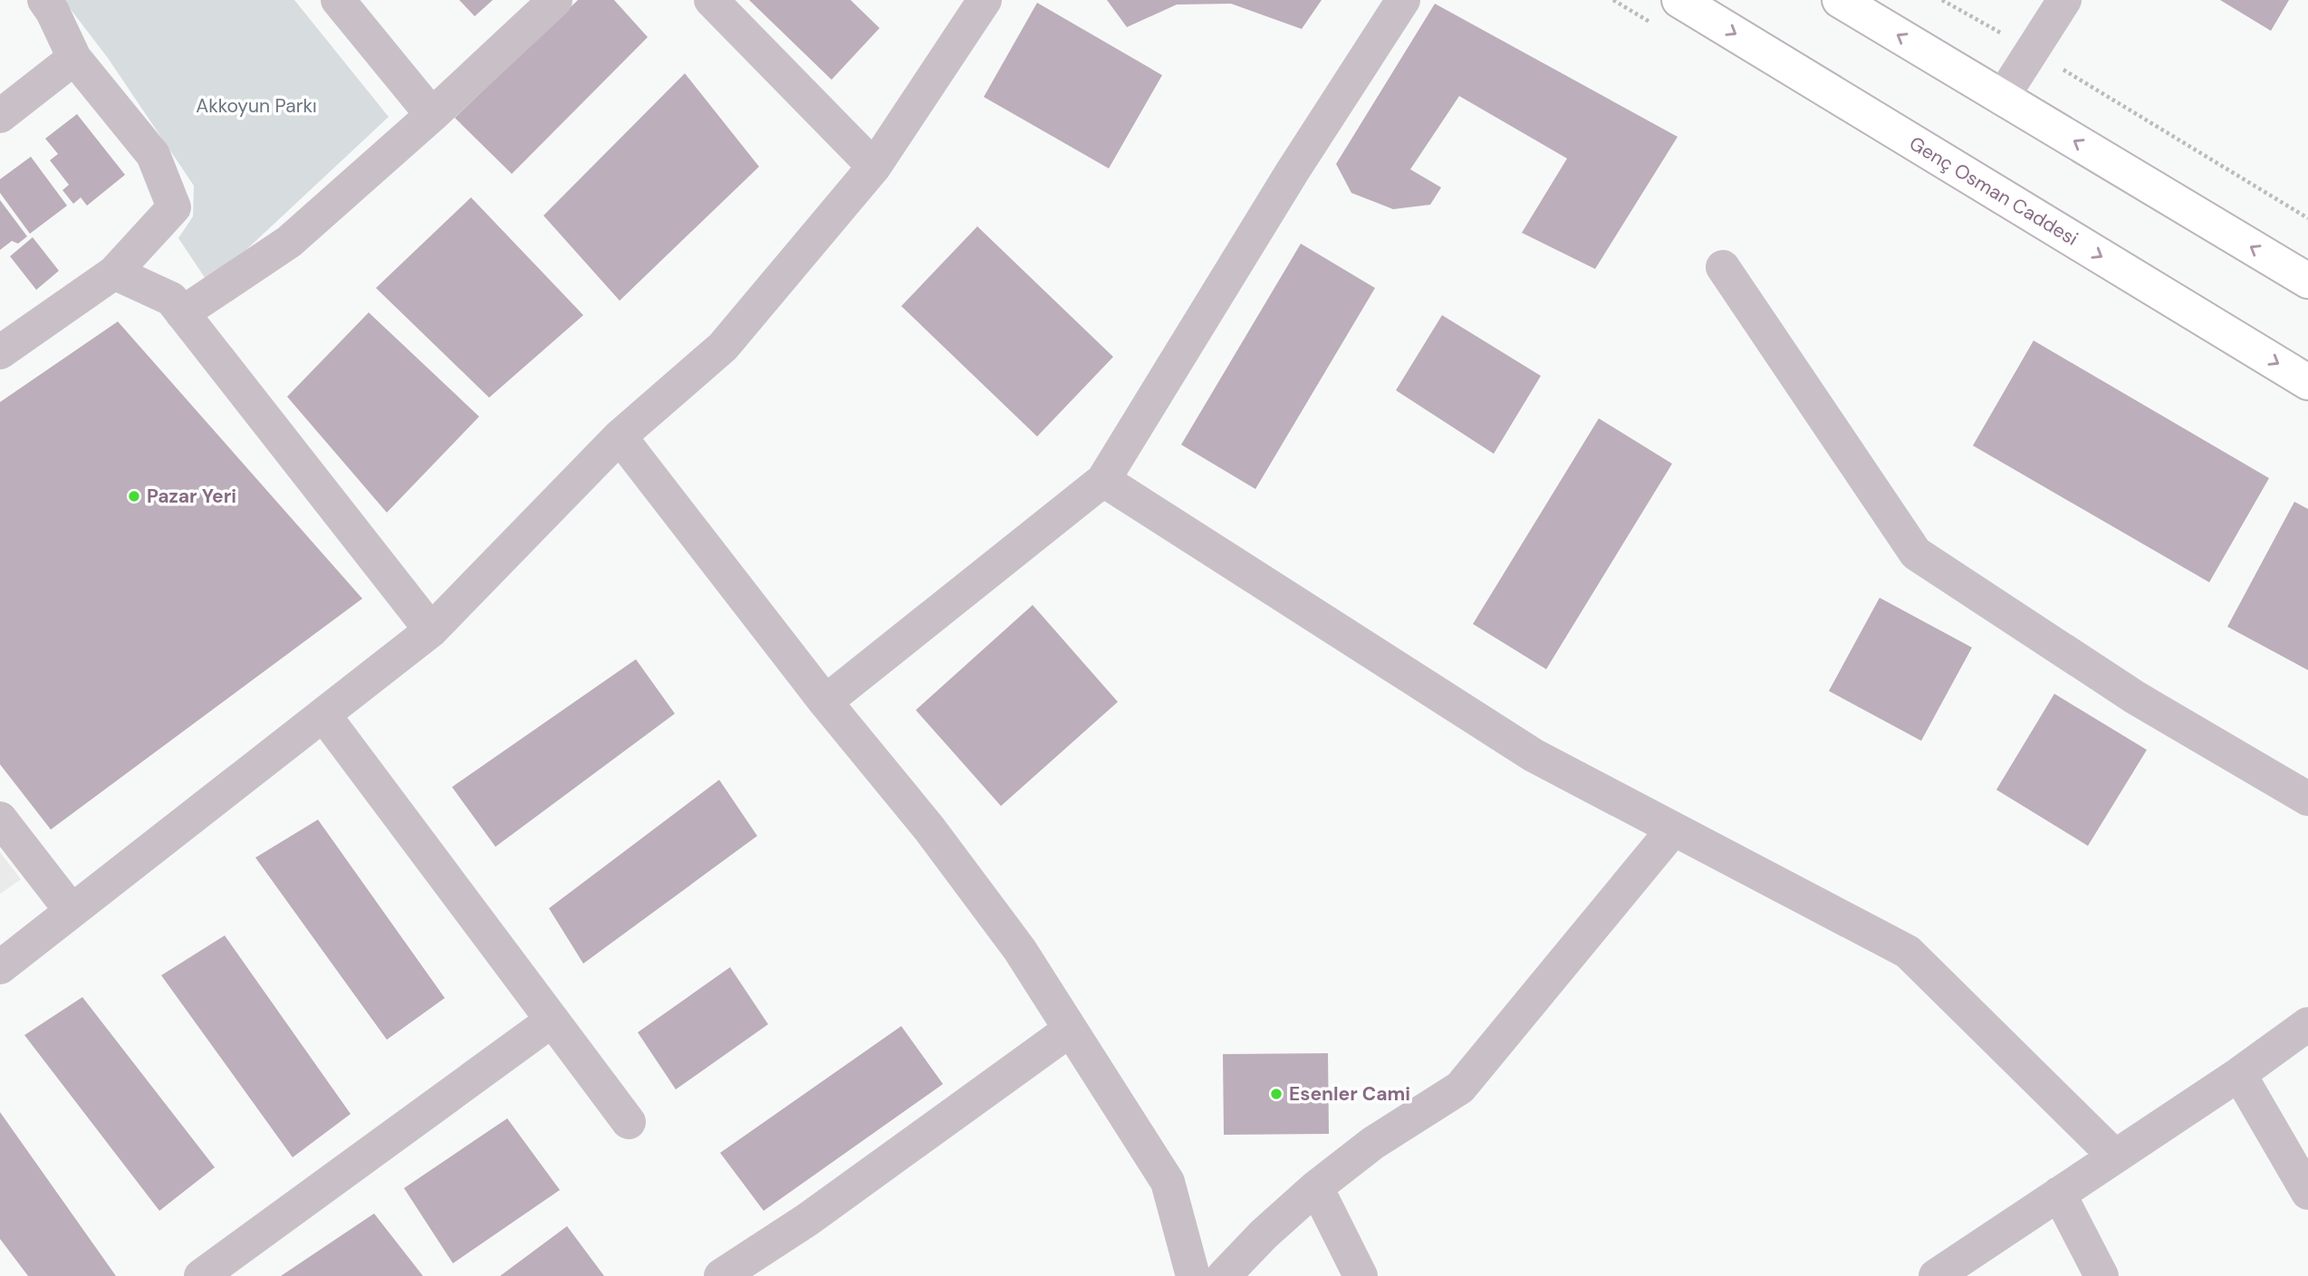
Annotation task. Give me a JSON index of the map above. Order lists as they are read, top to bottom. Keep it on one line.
{"streets":{"main road":["Genç Osman Caddesi"]},"parks":["Akkoyun Parkı"],"places":["Pazar Yeri","Esenler Cami"]}
